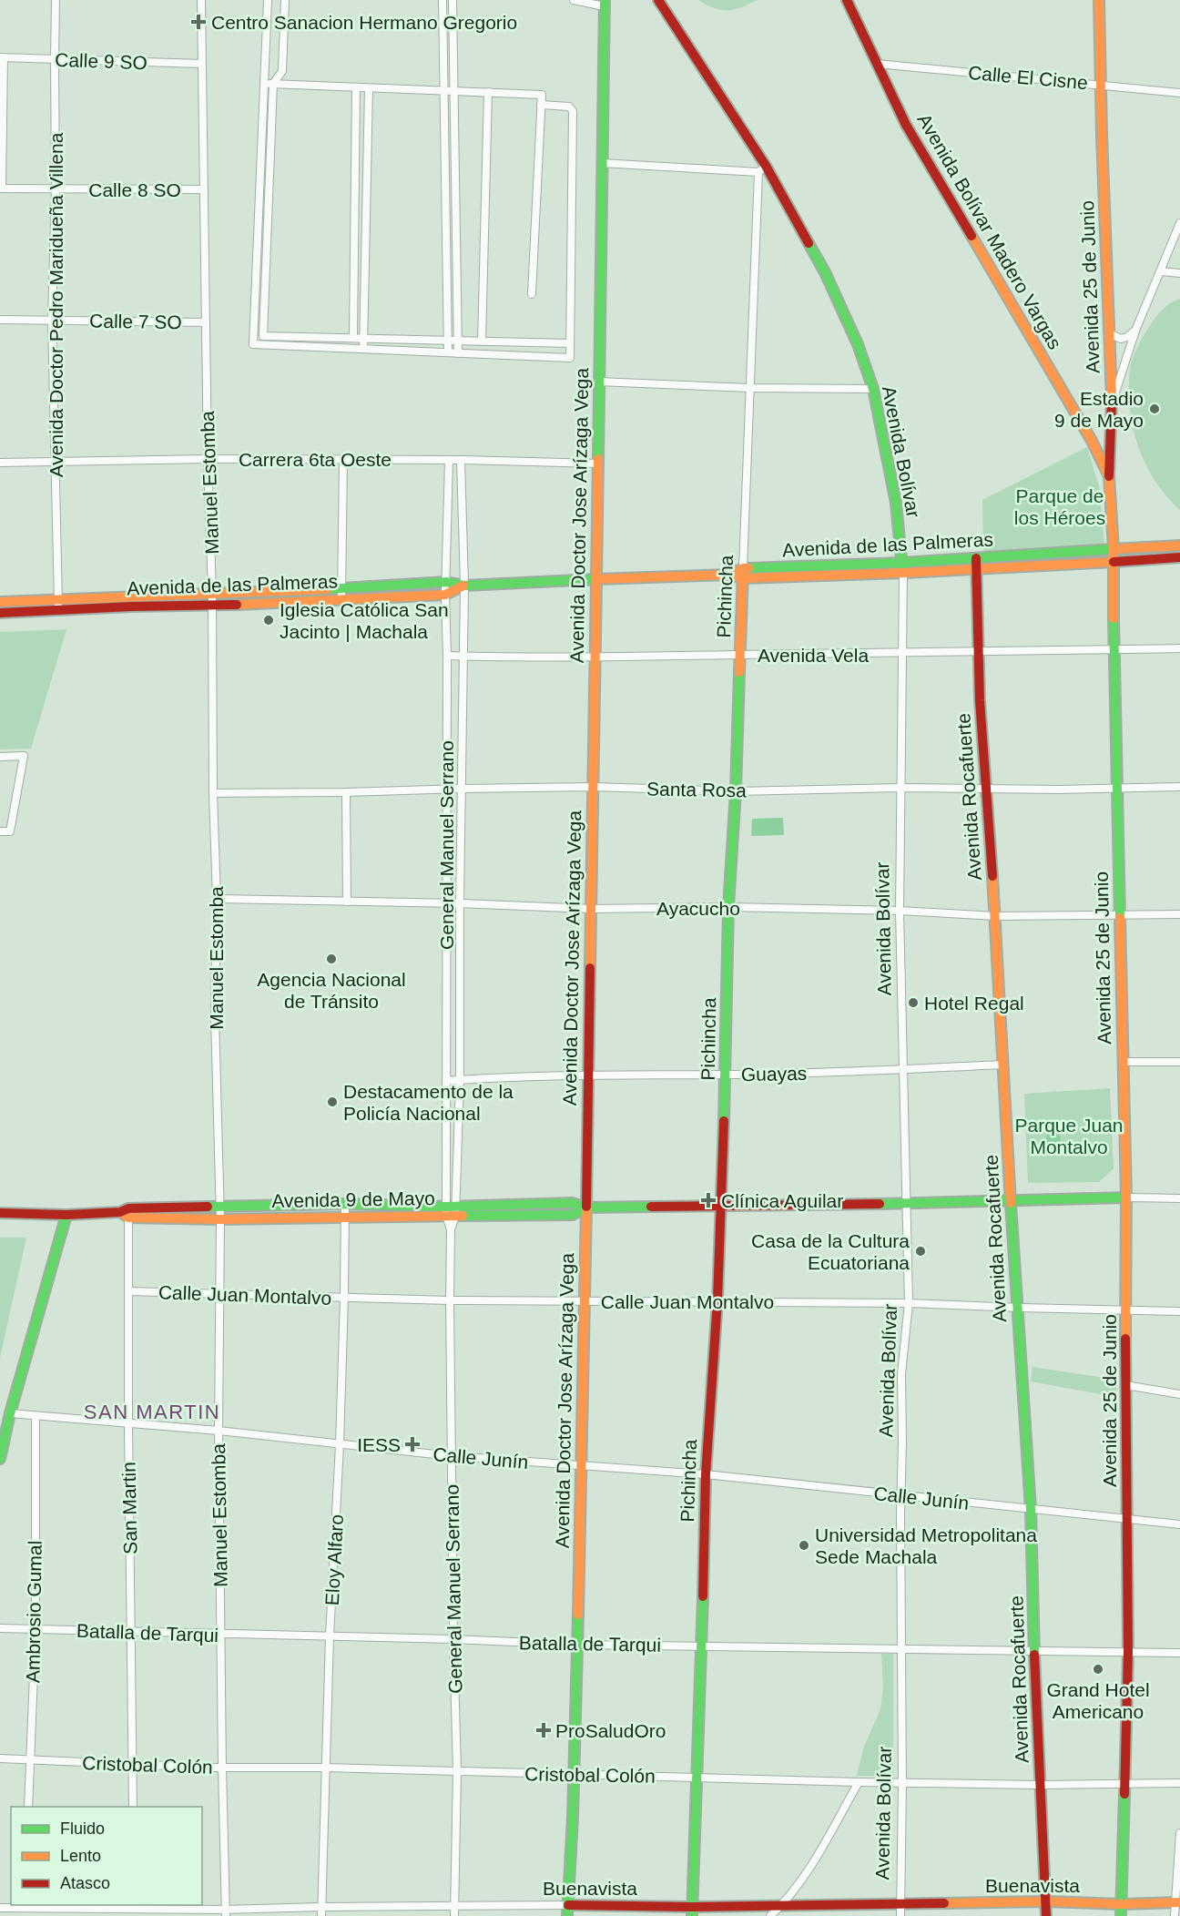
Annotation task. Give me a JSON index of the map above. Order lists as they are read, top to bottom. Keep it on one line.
{"streets":{"main road":["Avenida Bolívar Madero Vargas","Avenida 25 de Junio","Avenida Bolívar","Avenida Doctor Jose Arízaga Vega","Avenida de las Palmeras","Pichincha","Avenida Rocafuerte","Avenida 9 de Mayo","Buenavista"],"street":["Calle 9 SO","Calle El Cisne","Calle 8 SO","Avenida Doctor Pedro Maridueña Villena","Calle 7 SO","Carrera 6ta Oeste","Manuel Estomba","Avenida Vela","Santa Rosa","General Manuel Serrano","Ayacucho","Guayas","Calle Juan Montalvo","Calle Junín","San Martin","Eloy Alfaro","Ambrosio Gumal","Batalla de Tarqui","Cristobal Colón"]},"crossings":[["Calle 9 SO","Avenida Doctor Pedro Maridueña Villena"],["Calle 9 SO","Manuel Estomba"],["Calle El Cisne","Avenida Bolívar Madero Vargas"],["Calle El Cisne","Avenida 25 de Junio"],["Calle 8 SO","Avenida Doctor Pedro Maridueña Villena"],["Calle 8 SO","Manuel Estomba"],["Avenida Bolívar Madero Vargas","Avenida 25 de Junio"],["Avenida 25 de Junio","Avenida de las Palmeras"],["Avenida 25 de Junio","Avenida Vela"],["Avenida 25 de Junio","Santa Rosa"],["Avenida 25 de Junio","Ayacucho"],["Avenida 25 de Junio","Avenida 9 de Mayo"],["Avenida 25 de Junio","Calle Juan Montalvo"],["Avenida 25 de Junio","Calle Junín"],["Avenida 25 de Junio","Batalla de Tarqui"],["Avenida 25 de Junio","Cristobal Colón"],["Avenida 25 de Junio","Buenavista"],["Avenida Doctor Pedro Maridueña Villena","Calle 7 SO"],["Avenida Doctor Pedro Maridueña Villena","Carrera 6ta Oeste"],["Avenida Doctor Pedro Maridueña Villena","Avenida de las Palmeras"],["Calle 7 SO","Manuel Estomba"],["Avenida Bolívar","Avenida de las Palmeras"],["Avenida Bolívar","Pichincha"],["Avenida Bolívar","Avenida Vela"],["Avenida Bolívar","Santa Rosa"],["Avenida Bolívar","Ayacucho"],["Avenida Bolívar","Guayas"],["Avenida Bolívar","Avenida 9 de Mayo"],["Avenida Bolívar","Calle Juan Montalvo"],["Avenida Bolívar","Calle Junín"],["Avenida Bolívar","Batalla de Tarqui"],["Avenida Bolívar","Cristobal Colón"],["Avenida Bolívar","Buenavista"],["Carrera 6ta Oeste","Manuel Estomba"],["Carrera 6ta Oeste","Avenida Doctor Jose Arízaga Vega"],["Carrera 6ta Oeste","General Manuel Serrano"],["Manuel Estomba","Avenida de las Palmeras"],["Manuel Estomba","Santa Rosa"],["Manuel Estomba","Ayacucho"],["Manuel Estomba","Avenida 9 de Mayo"],["Manuel Estomba","Calle Juan Montalvo"],["Manuel Estomba","Calle Junín"],["Manuel Estomba","Batalla de Tarqui"],["Manuel Estomba","Cristobal Colón"],["Manuel Estomba","Buenavista"],["Avenida Doctor Jose Arízaga Vega","Avenida de las Palmeras"],["Avenida Doctor Jose Arízaga Vega","Avenida Vela"],["Avenida Doctor Jose Arízaga Vega","Santa Rosa"],["Avenida Doctor Jose Arízaga Vega","Ayacucho"],["Avenida Doctor Jose Arízaga Vega","Guayas"],["Avenida Doctor Jose Arízaga Vega","Avenida 9 de Mayo"],["Avenida Doctor Jose Arízaga Vega","Calle Juan Montalvo"],["Avenida Doctor Jose Arízaga Vega","Calle Junín"],["Avenida Doctor Jose Arízaga Vega","Batalla de Tarqui"],["Avenida Doctor Jose Arízaga Vega","Cristobal Colón"],["Avenida Doctor Jose Arízaga Vega","Buenavista"],["Avenida de las Palmeras","Pichincha"],["Avenida de las Palmeras","Avenida Rocafuerte"],["Avenida de las Palmeras","General Manuel Serrano"],["Pichincha","Avenida Vela"],["Pichincha","Santa Rosa"],["Pichincha","Ayacucho"],["Pichincha","Guayas"],["Pichincha","Avenida 9 de Mayo"],["Pichincha","Calle Juan Montalvo"],["Pichincha","Calle Junín"],["Pichincha","Batalla de Tarqui"],["Pichincha","Cristobal Colón"],["Pichincha","Buenavista"],["Avenida Vela","Avenida Rocafuerte"],["Avenida Vela","General Manuel Serrano"],["Santa Rosa","Avenida Rocafuerte"],["Santa Rosa","General Manuel Serrano"],["Avenida Rocafuerte","Ayacucho"],["Avenida Rocafuerte","Guayas"],["Avenida Rocafuerte","Avenida 9 de Mayo"],["Avenida Rocafuerte","Calle Juan Montalvo"],["Avenida Rocafuerte","Calle Junín"],["Avenida Rocafuerte","Batalla de Tarqui"],["Avenida Rocafuerte","Cristobal Colón"],["Avenida Rocafuerte","Buenavista"],["General Manuel Serrano","Ayacucho"],["General Manuel Serrano","Guayas"],["General Manuel Serrano","Avenida 9 de Mayo"],["General Manuel Serrano","Calle Juan Montalvo"],["General Manuel Serrano","Calle Junín"],["General Manuel Serrano","Batalla de Tarqui"],["General Manuel Serrano","Cristobal Colón"],["General Manuel Serrano","Buenavista"],["Avenida 9 de Mayo","San Martin"],["Avenida 9 de Mayo","Eloy Alfaro"],["Calle Juan Montalvo","San Martin"],["Calle Juan Montalvo","Eloy Alfaro"],["Calle Junín","San Martin"],["Calle Junín","Eloy Alfaro"],["Calle Junín","Ambrosio Gumal"],["San Martin","Batalla de Tarqui"],["San Martin","Cristobal Colón"],["Eloy Alfaro","Batalla de Tarqui"],["Eloy Alfaro","Cristobal Colón"],["Eloy Alfaro","Buenavista"],["Ambrosio Gumal","Batalla de Tarqui"],["Ambrosio Gumal","Cristobal Colón"]],"districts":["SAN MARTIN"],"parks":["Parque de los Héroes","Parque Juan Montalvo"],"places":{"health":["Centro Sanacion Hermano Gregorio","Clínica Aguilar","IESS","ProSaludOro"],"other":["Estadio 9 de Mayo","Iglesia Católica San Jacinto | Machala","Agencia Nacional de Tránsito","Hotel Regal","Destacamento de la Policía Nacional","Casa de la Cultura Ecuatoriana","Universidad Metropolitana Sede Machala","Grand Hotel Americano"]},"legend":["Fluido","Lento","Atasco"]}
